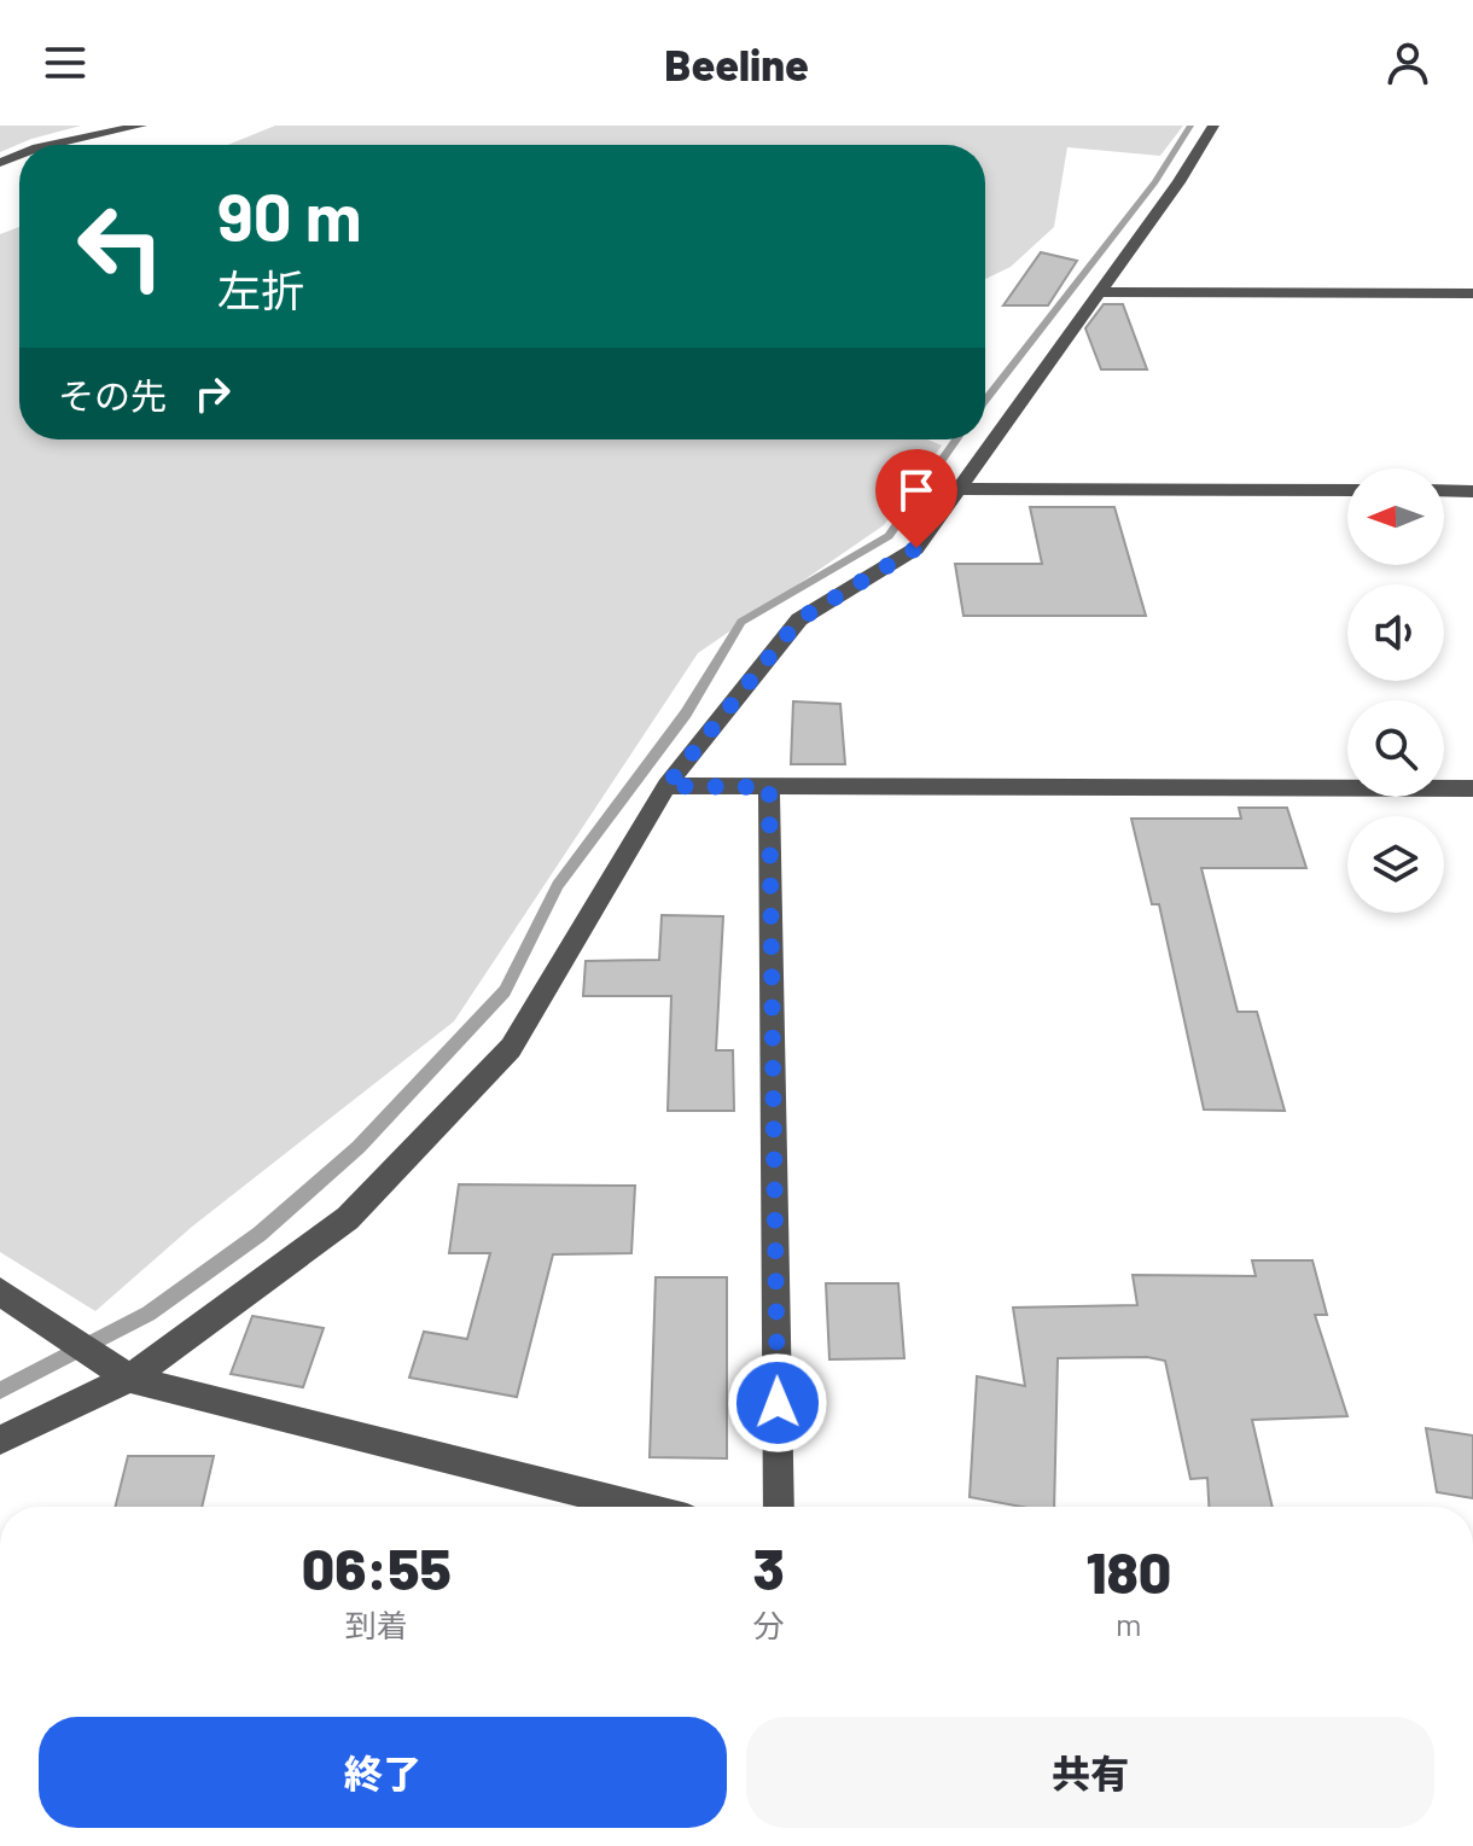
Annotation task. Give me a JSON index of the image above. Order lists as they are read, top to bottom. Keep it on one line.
{"north":"left","page":{"header":"Beeline","turn":["90 m","左折"],"then":"その先","eta":["06:55","到着","3","分","180","m"],"buttons":["終了","共有"]}}
